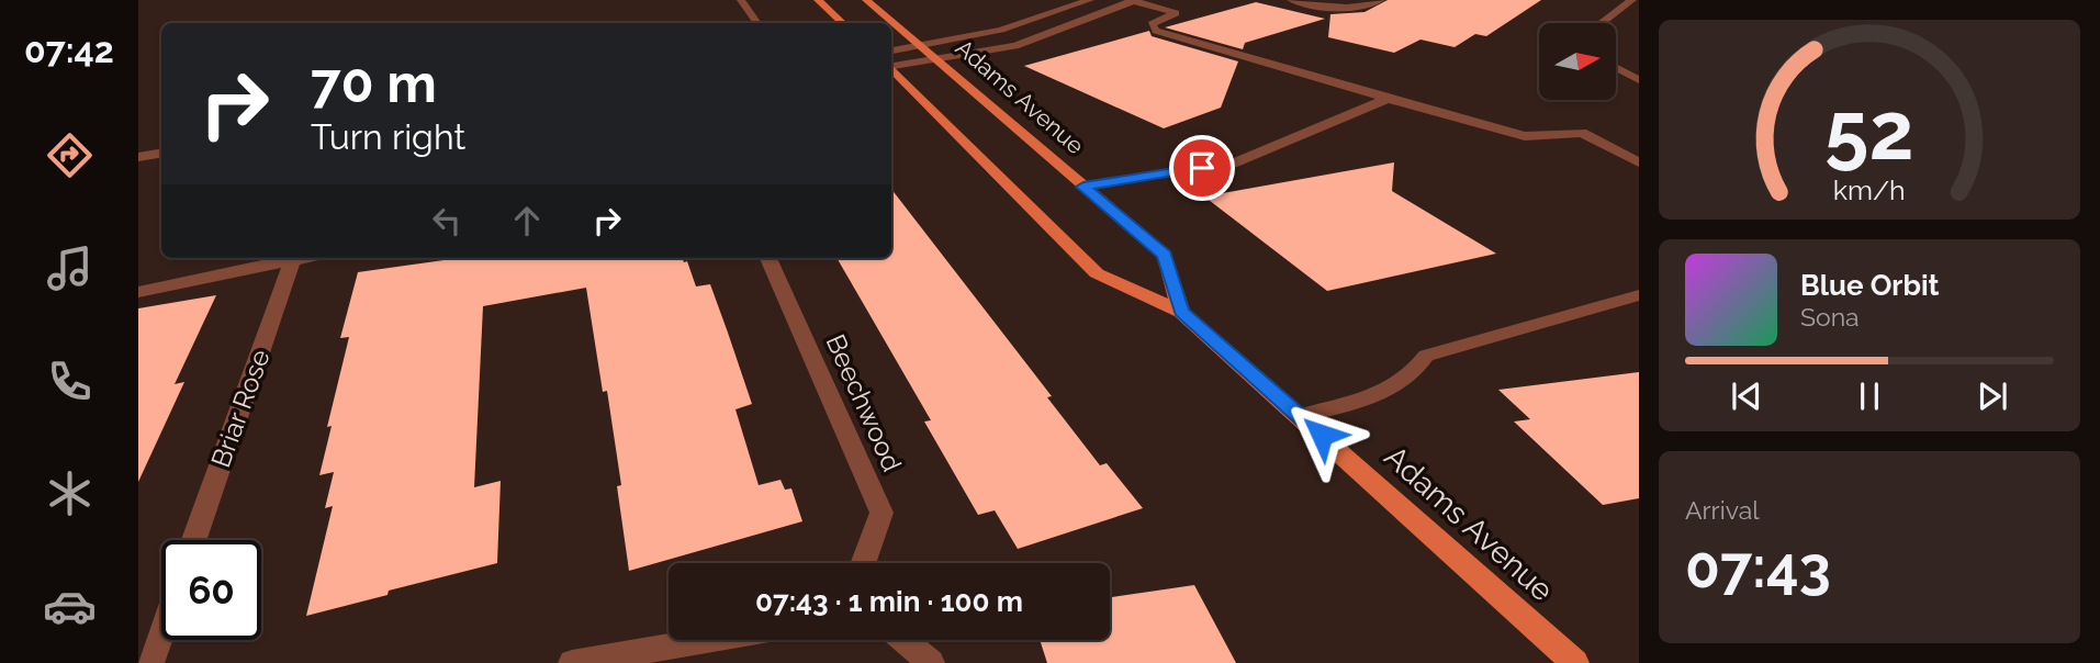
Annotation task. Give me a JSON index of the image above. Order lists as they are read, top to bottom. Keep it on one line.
{"streets":{"main road":["Adams Avenue"],"street":["Beechwood","Briar Rose"]},"north":"right","page":{"tabs":"07:42","turn":["70 m","Turn right"],"song":["Blue Orbit","Sona"],"tile":["Arrival","07:43"],"limit":"60","trip":"07:43 · 1 min · 100 m","gauge":["52","km/h"]}}
